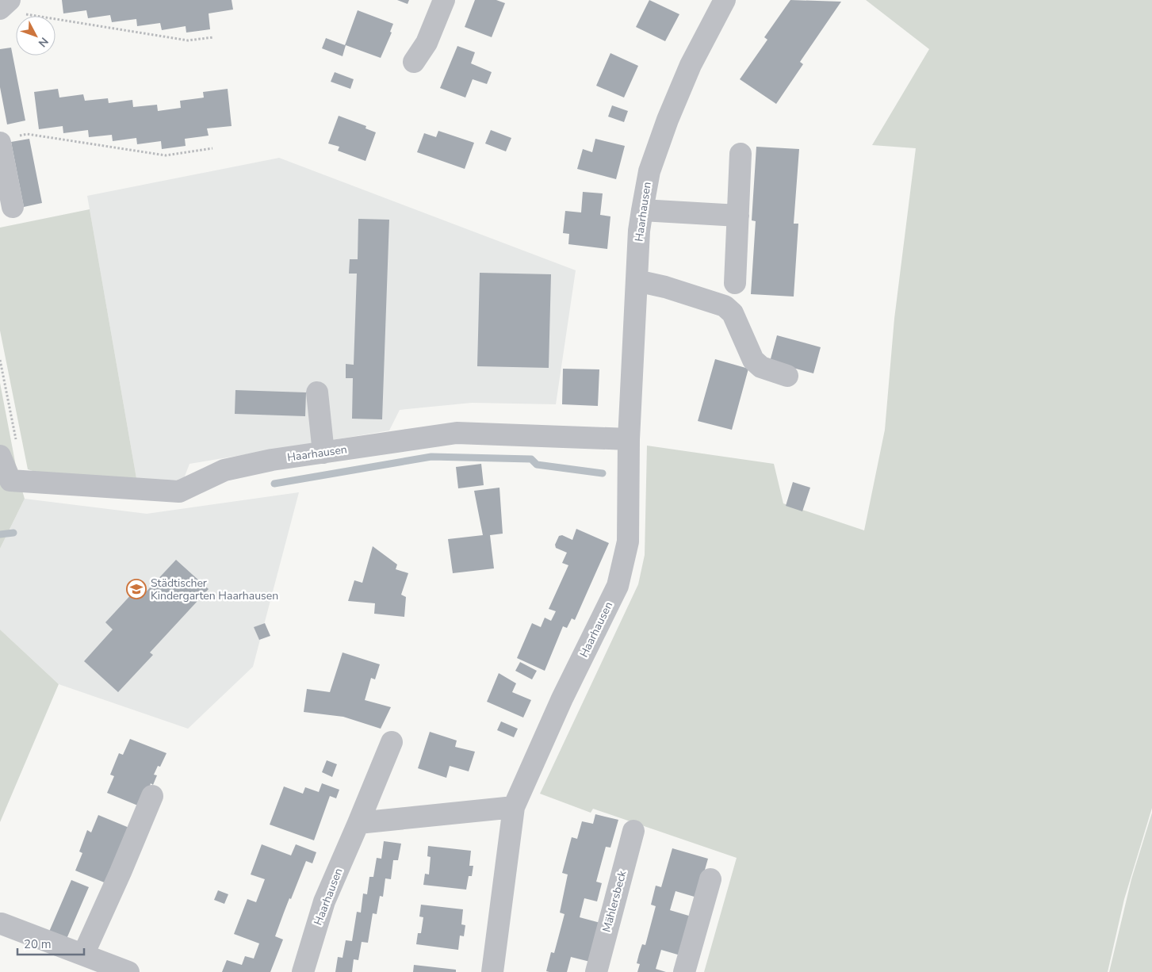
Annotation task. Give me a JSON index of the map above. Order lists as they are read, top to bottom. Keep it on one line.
{"streets":{"street":["Haarhausen","Mählersbeck"]},"places":{"school or university":["Städtischer Kindergarten Haarhausen"]},"scale_bar":"20 m","north":"bottom right"}
